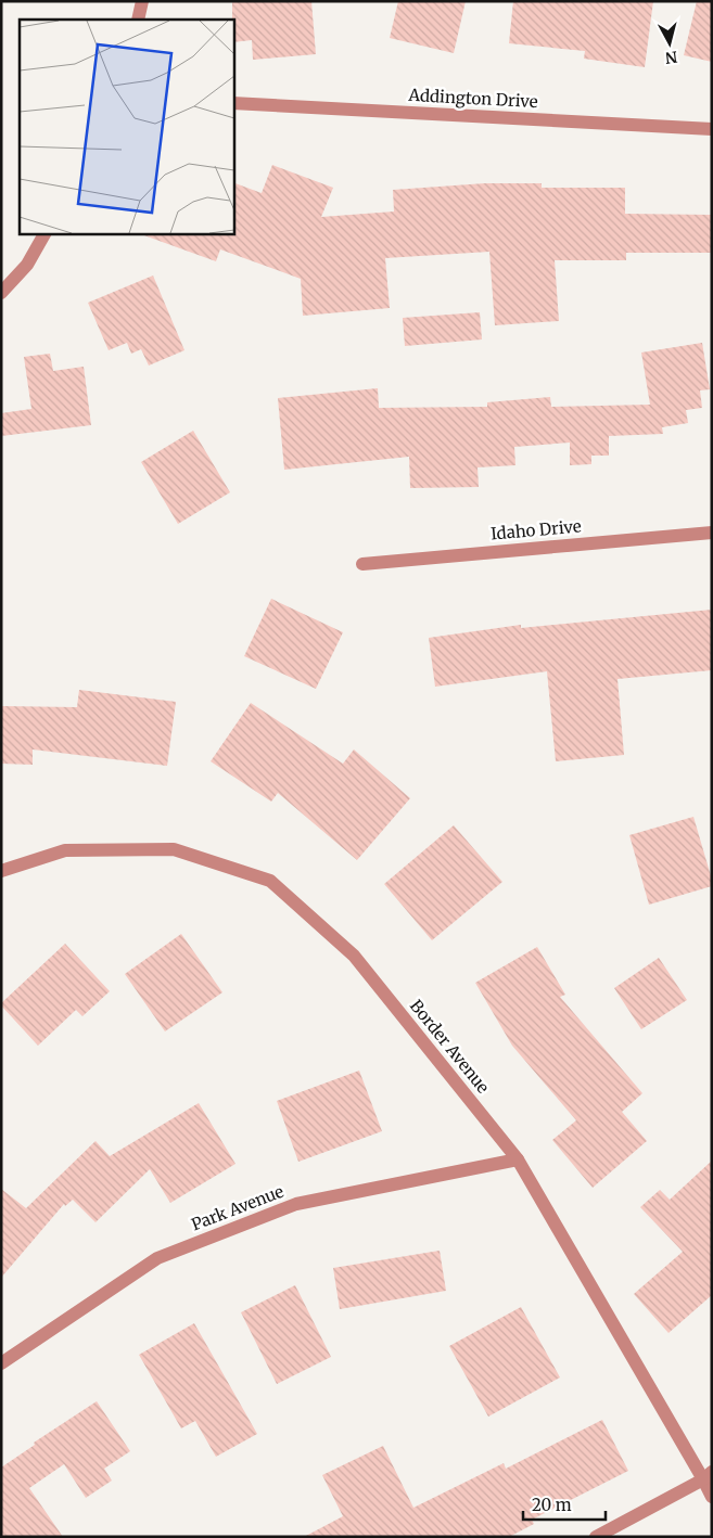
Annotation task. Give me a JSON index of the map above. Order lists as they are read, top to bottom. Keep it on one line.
{"streets":{"street":["Addington Drive","Idaho Drive","Border Avenue","Park Avenue"]},"crossings":[["Border Avenue","Park Avenue"]],"scale_bar":"20 m","north":"bottom"}
